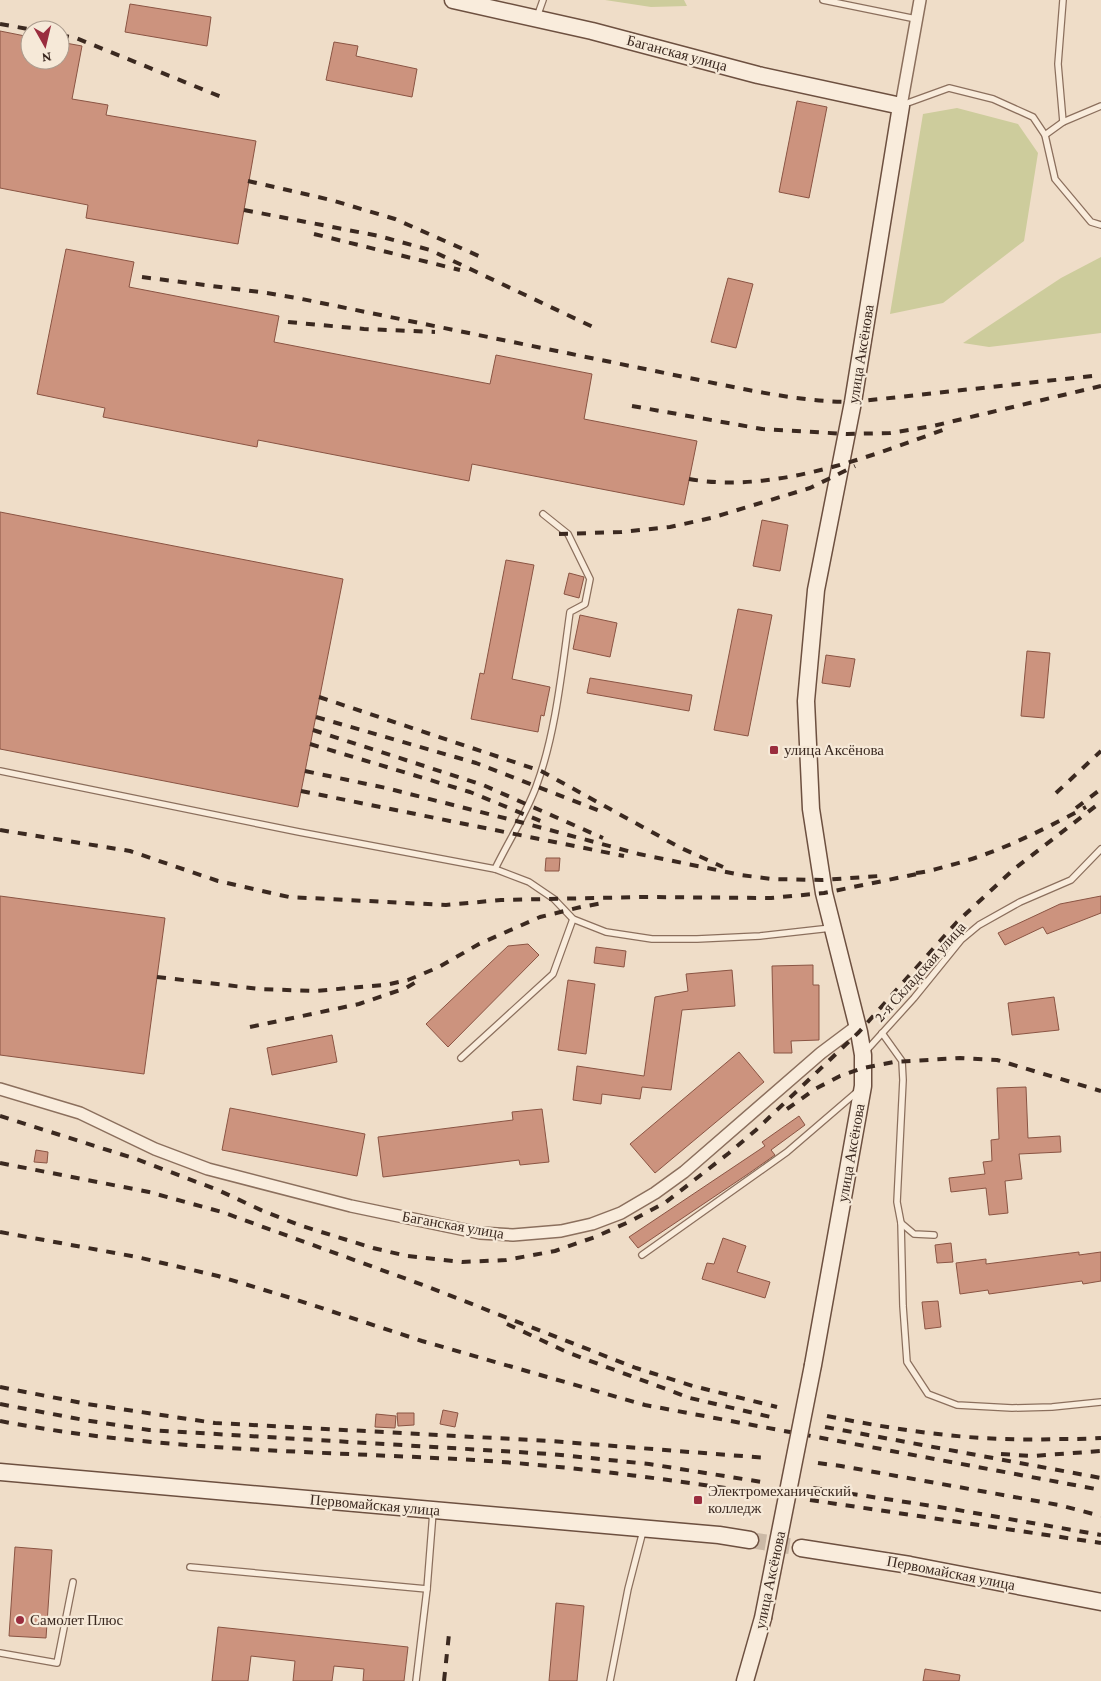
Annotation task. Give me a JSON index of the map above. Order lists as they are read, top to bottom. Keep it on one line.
{"streets":{"street":["Баганская улица","улица Аксёнова","Первомайская улица"],"lane":["2-я Складская улица"]},"crossings":[["Баганская улица","улица Аксёнова"],["улица Аксёнова","2-я Складская улица"]],"places":{"transit":["улица Аксёнова","Электромеханический колледж"],"other":["Самолет Плюс"]},"north":"bottom"}
